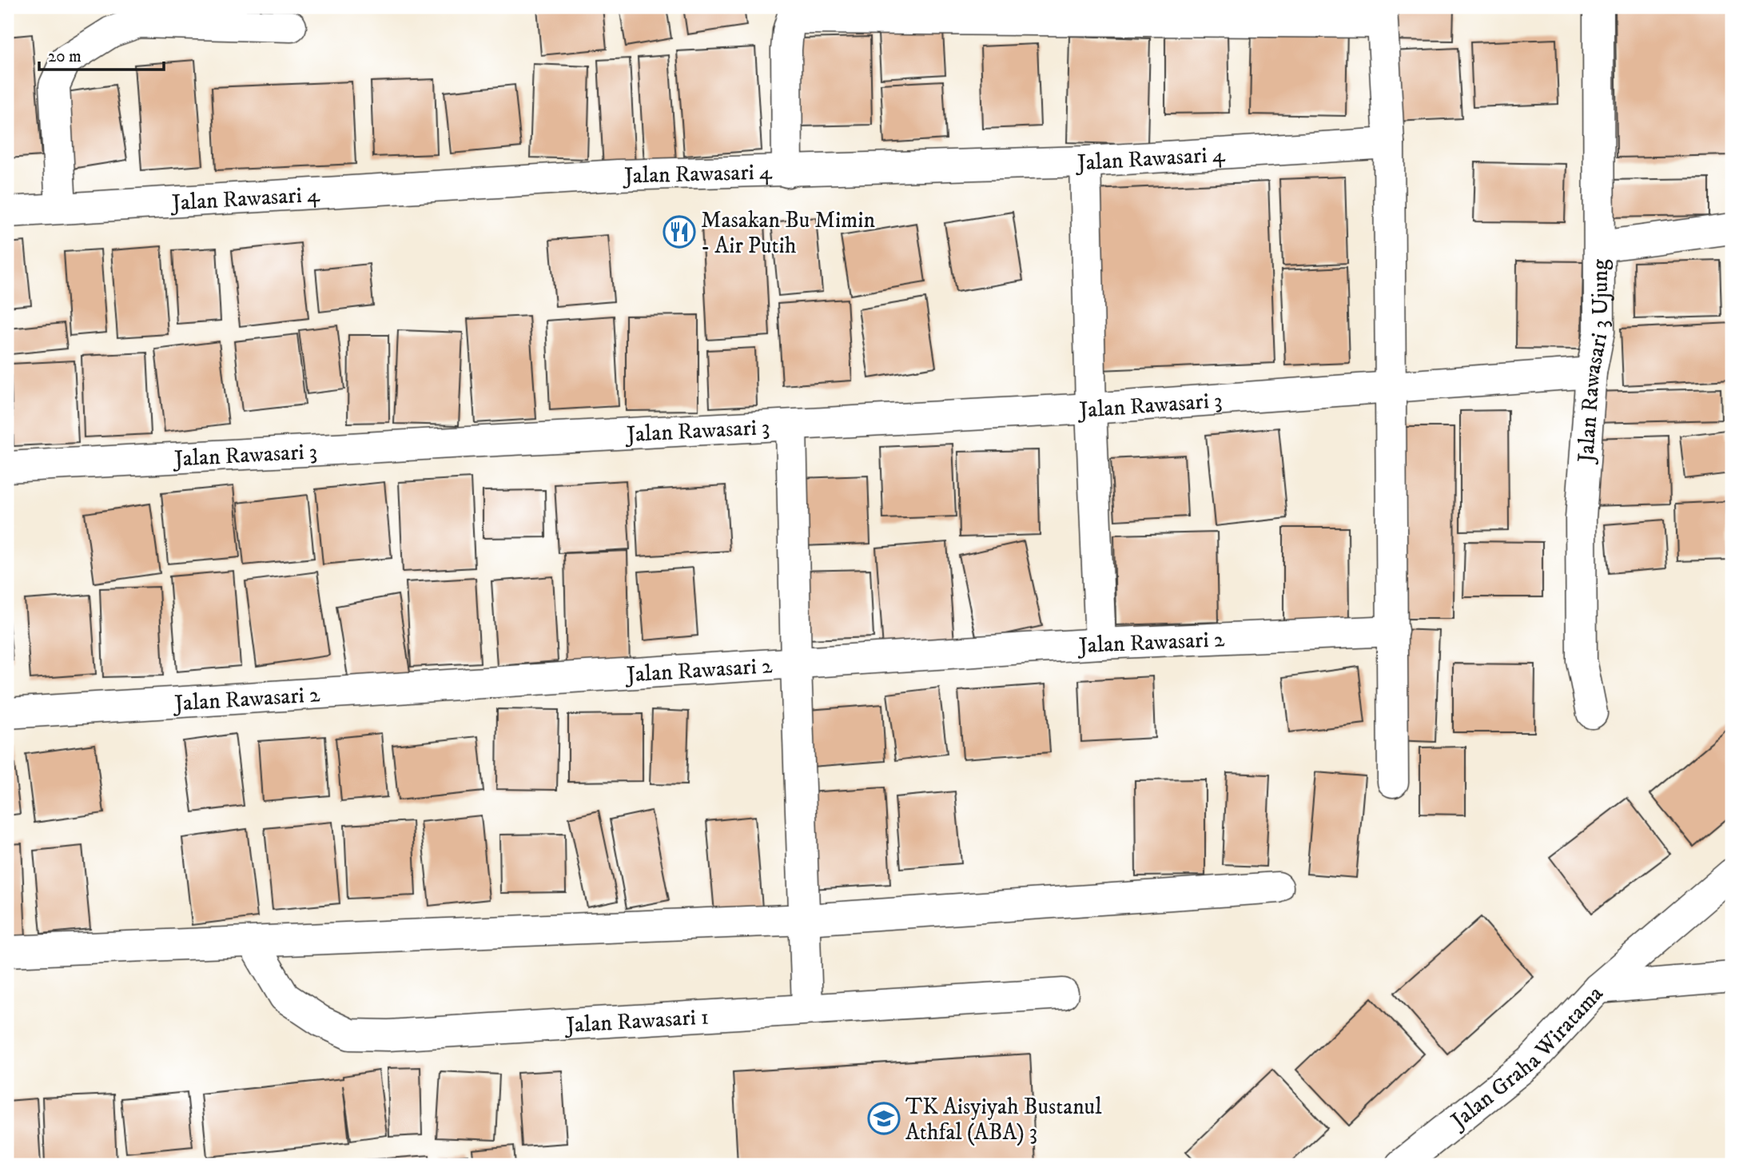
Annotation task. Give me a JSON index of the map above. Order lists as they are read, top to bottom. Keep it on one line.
{"streets":{"street":["Jalan Rawasari 4","Jalan Rawasari 3 Ujung","Jalan Rawasari 3","Jalan Rawasari 2","Jalan Rawasari 1","Jalan Graha Wiratama"]},"crossings":[["Jalan Rawasari 3 Ujung","Jalan Rawasari 3"]],"places":{"restaurant":["Masakan Bu Mimin - Air Putih"],"school or university":["TK Aisyiyah Bustanul Athfal (ABA) 3"]},"scale_bar":"20 m"}
